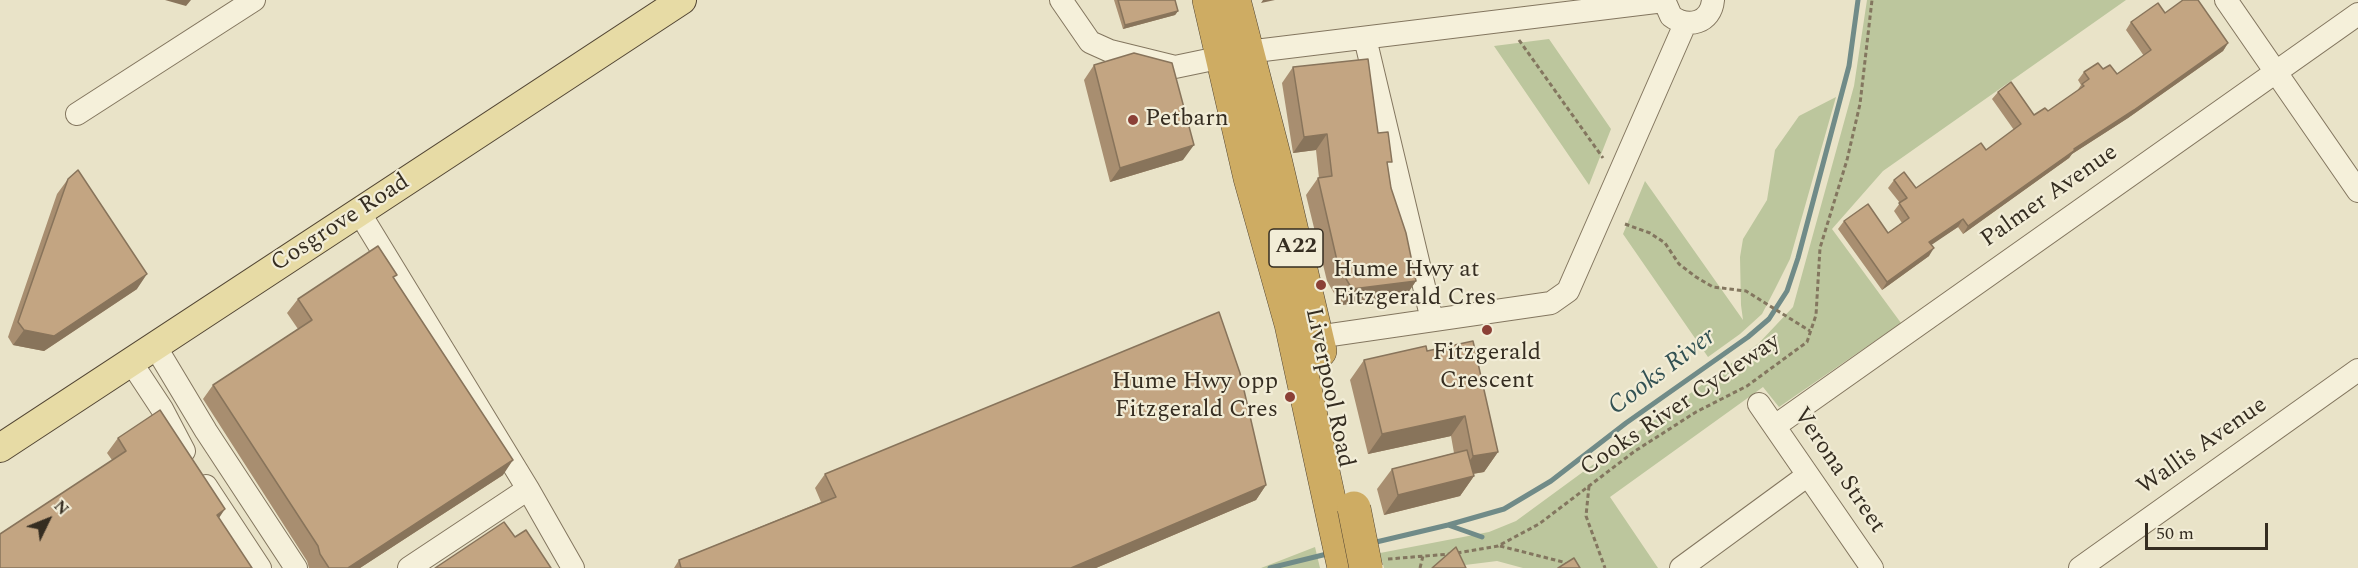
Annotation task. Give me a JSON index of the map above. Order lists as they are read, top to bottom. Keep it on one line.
{"streets":{"highway":["A22","Liverpool Road"],"main road":["Cosgrove Road"],"street":["Palmer Avenue","Wallis Avenue","Verona Street"],"path":["Cooks River Cycleway"]},"crossings":[["Palmer Avenue","Verona Street"],["Liverpool Road","Cooks River Cycleway"]],"water":["Cooks River"],"places":["Petbarn","Hume Hwy at Fitzgerald Cres","Fitzgerald Crescent","Hume Hwy opp Fitzgerald Cres"],"scale_bar":"50 m","north":"top right"}
